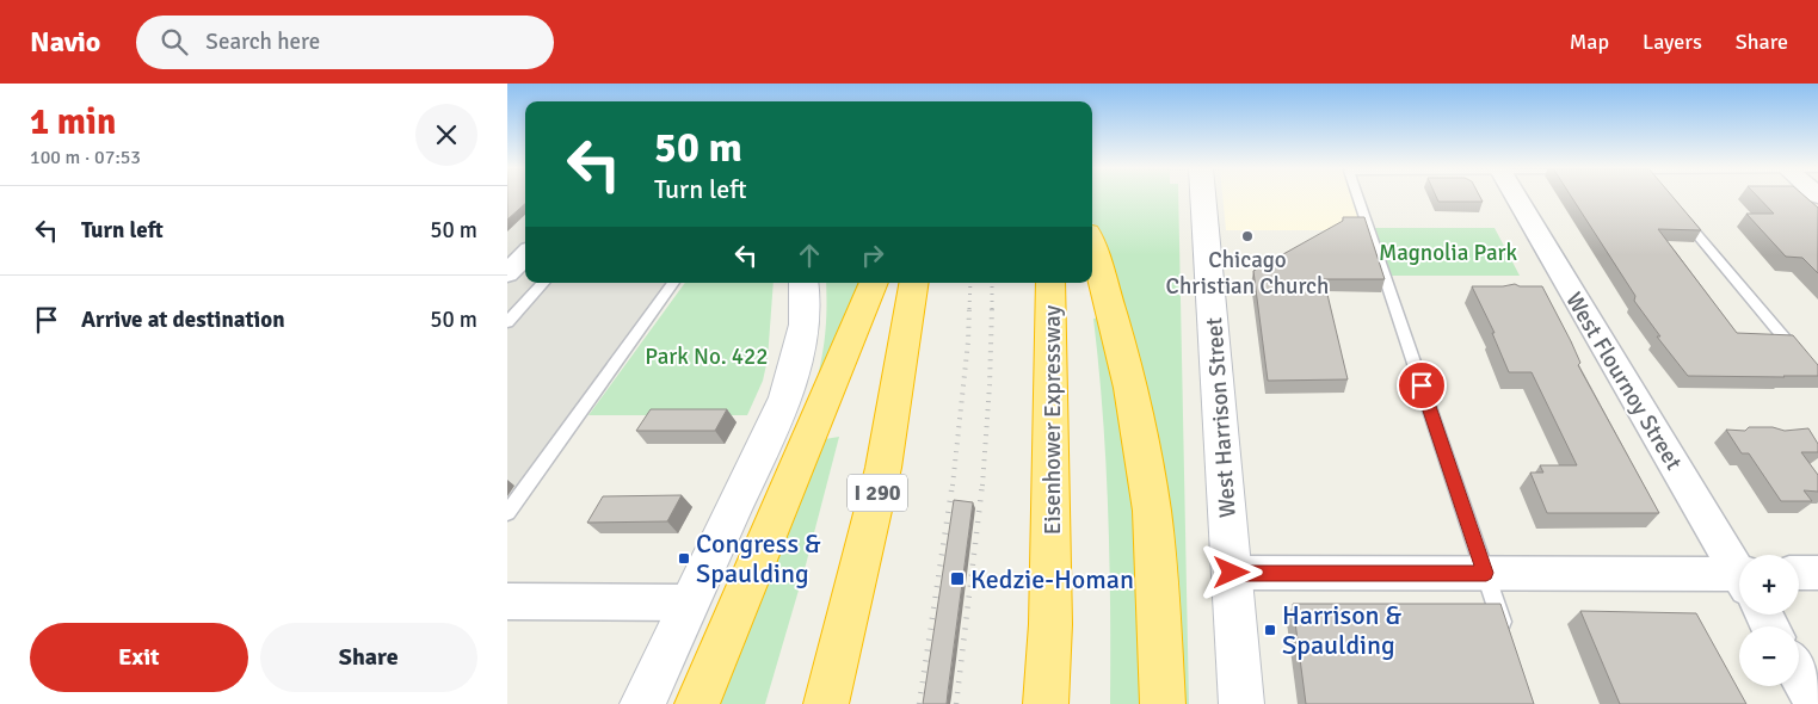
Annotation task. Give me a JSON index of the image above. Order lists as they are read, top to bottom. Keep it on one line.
{"streets":{"highway":["Eisenhower Expressway","I 290"],"street":["West Flournoy Street","West Harrison Street"]},"parks":["Magnolia Park","Park No. 422"],"places":{"other":["Chicago Christian Church"],"transit":["Congress & Spaulding","Kedzie-Homan","Harrison & Spaulding"]},"page":{"header":"Navio","search":"Search here","nav":["Map","Layers","Share"],"heading":["1 min","100 m · 07:53"],"turn":["50 m","Turn left"],"list":[{"name":"Turn left","value":"50 m"},{"name":"Arrive at destination","value":"50 m"}],"map_buttons":["+","−"],"buttons":["Exit","Share"]}}
